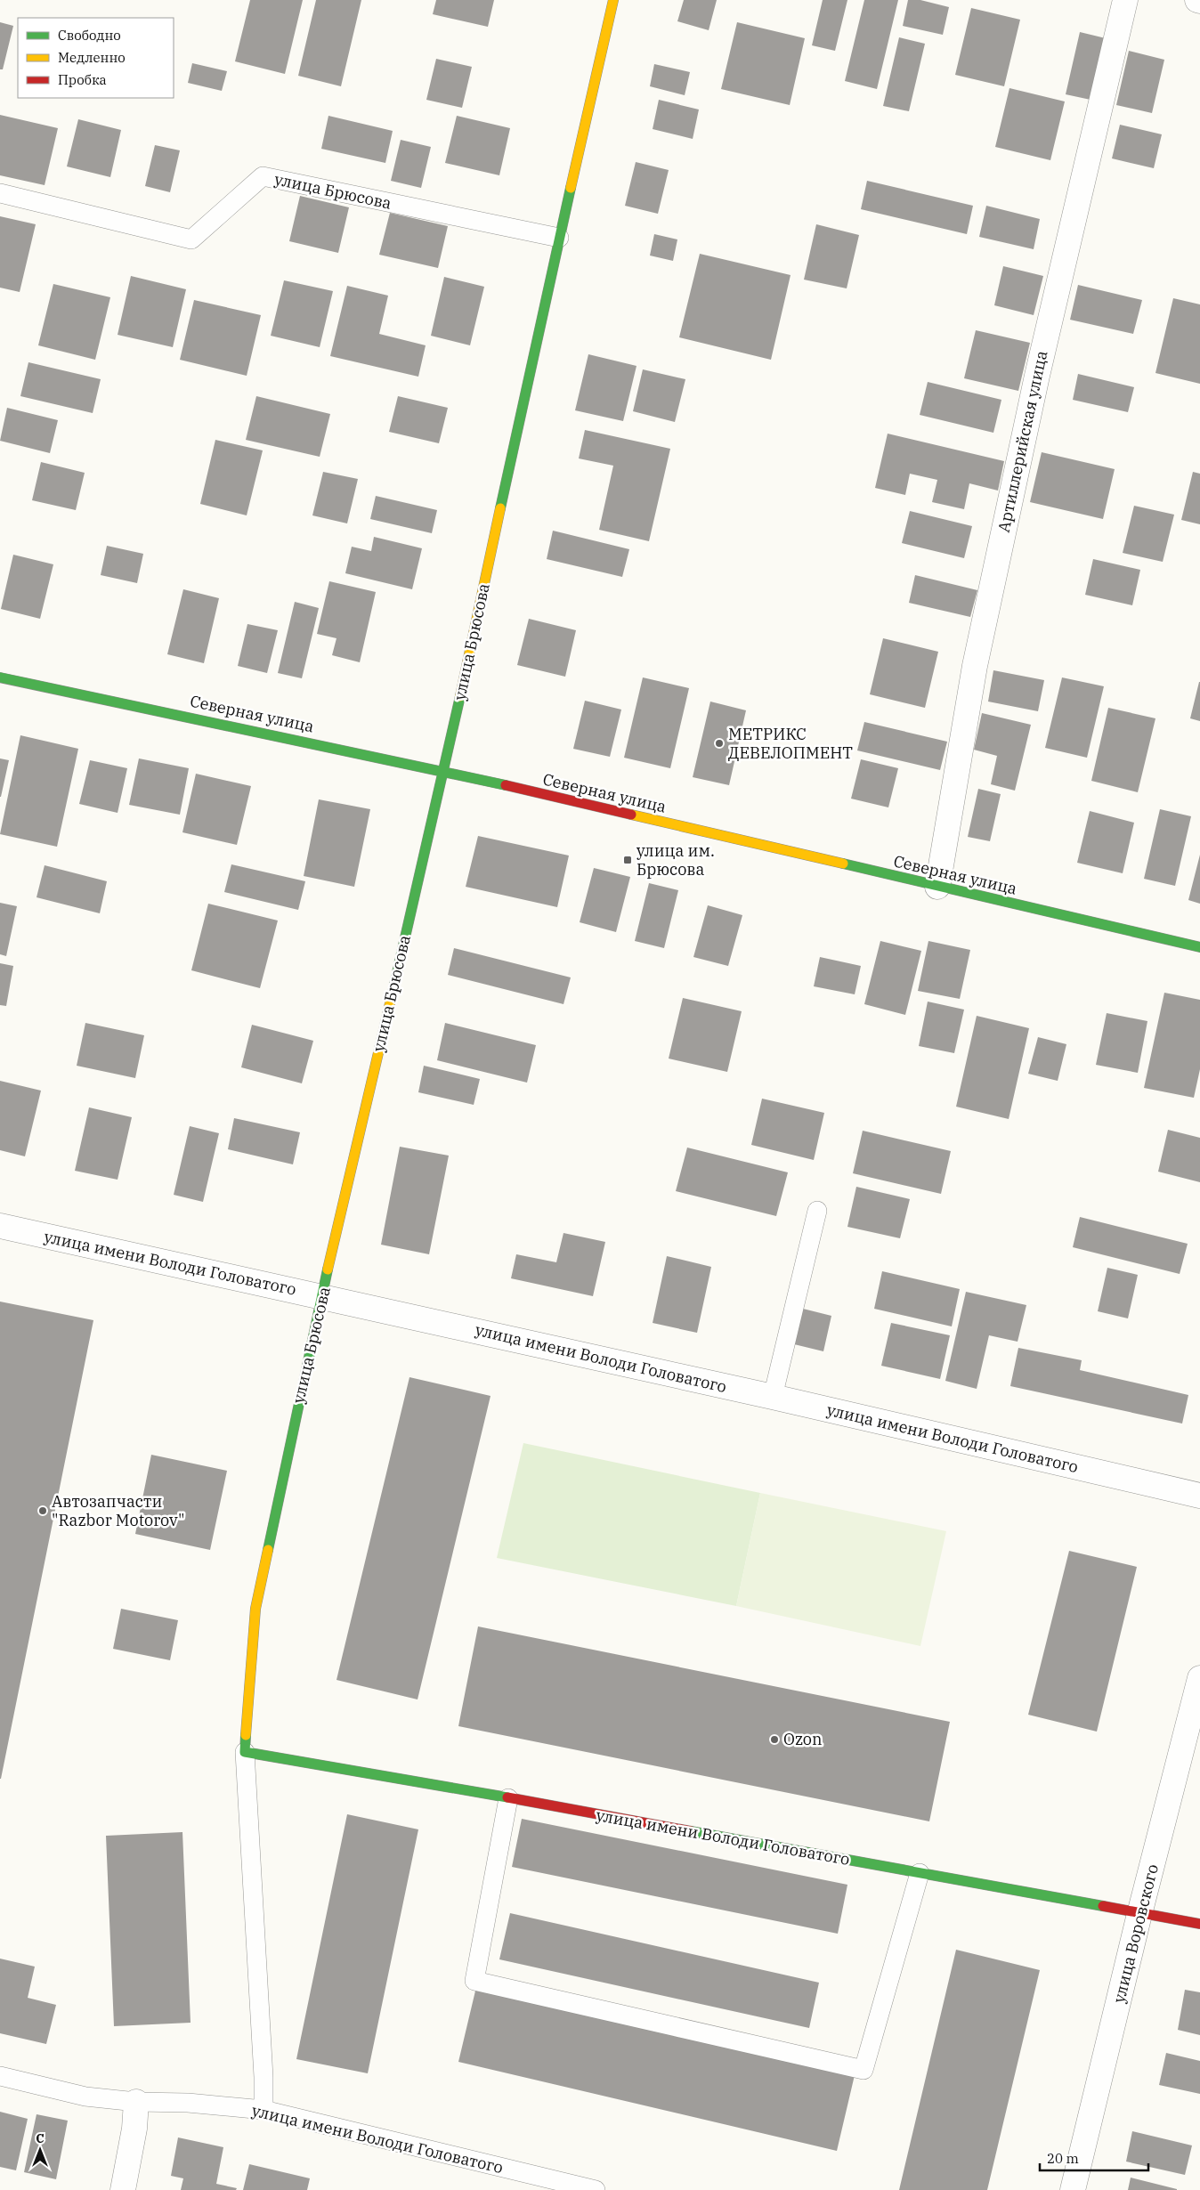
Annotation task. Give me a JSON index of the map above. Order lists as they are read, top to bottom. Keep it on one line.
{"streets":{"street":["улица Брюсова","Артиллерийская улица","Северная улица","улица имени Володи Головатого","улица Воровского"]},"crossings":[["улица Брюсова","Северная улица"],["улица Брюсова","улица имени Володи Головатого"],["Артиллерийская улица","Северная улица"],["улица имени Володи Головатого","улица Воровского"]],"places":{"other":["МЕТРИКС ДЕВЕЛОПМЕНТ","Автозапчасти \"Razbor Motorov\"","Ozon"],"transit":["улица им. Брюсова"]},"legend":["Свободно","Медленно","Пробка"],"scale_bar":"20 m","north":"top"}
